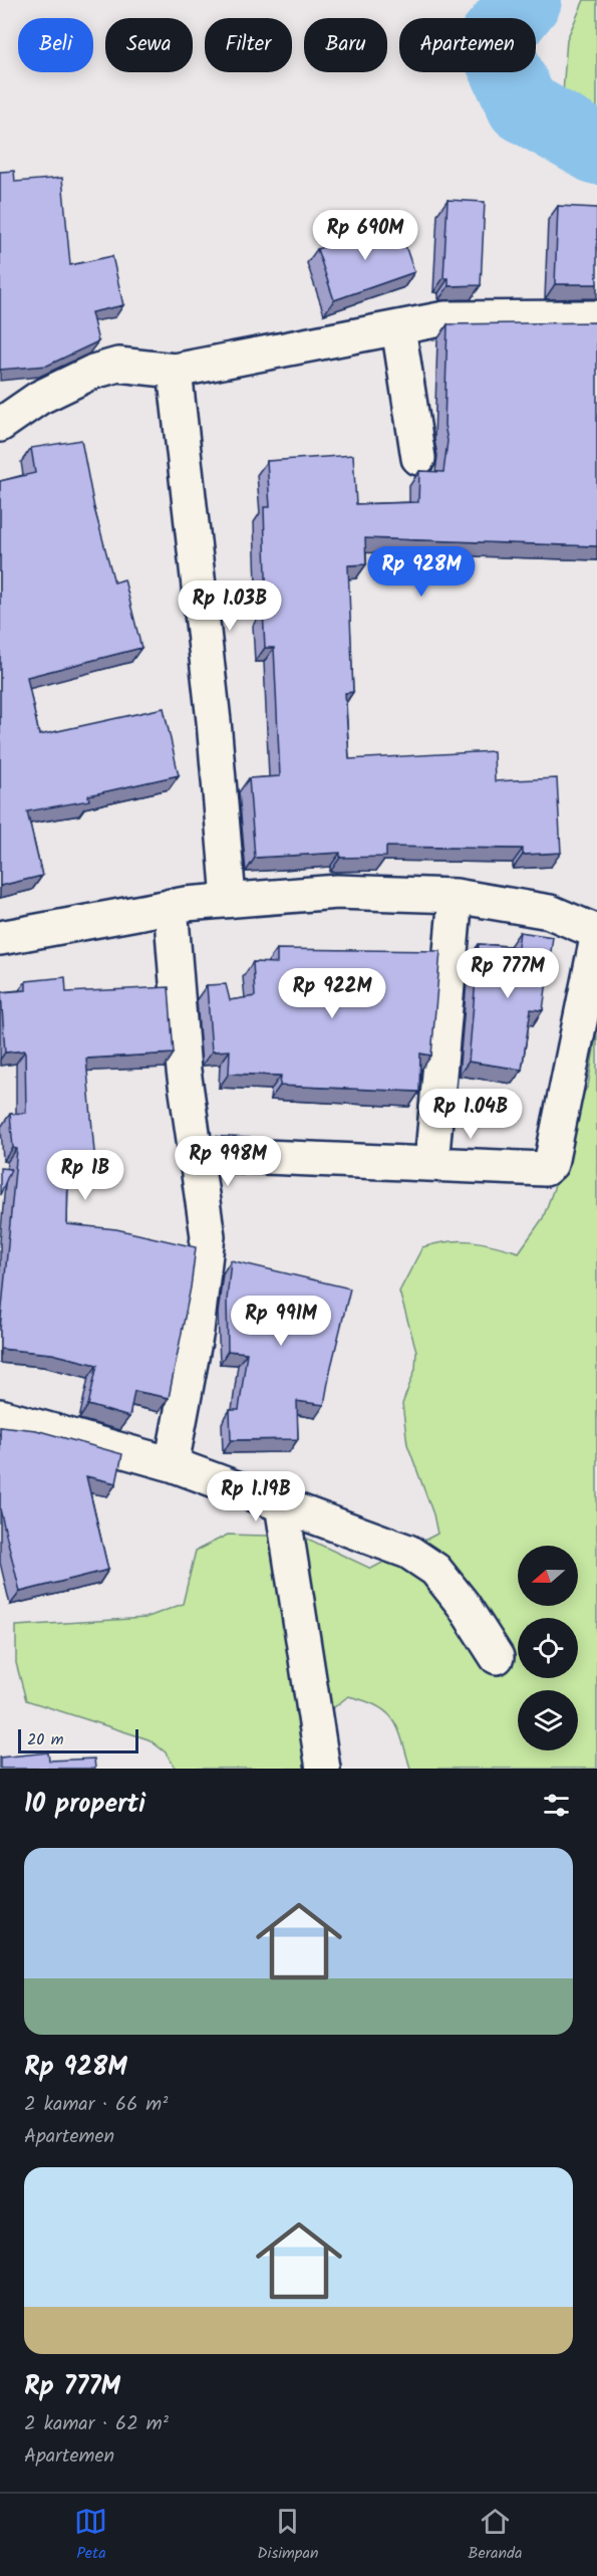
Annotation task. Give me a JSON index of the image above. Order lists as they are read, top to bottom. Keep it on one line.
{"scale_bar":"20 m","north":"left","page":{"chip":["Beli","Sewa","Filter","Baru","Apartemen"],"price":["Rp 690M","Rp 928M","Rp 1.03B","Rp 777M","Rp 922M","Rp 1.04B","Rp 998M","Rp 1B","Rp 991M","Rp 1.19B"],"scale":"20 m","heading":"10 properti","list":[{"name":"Rp 928M","note":"2 kamar · 66 m² · Apartemen"},{"name":"Rp 777M","note":"2 kamar · 62 m² · Apartemen"}],"tabs":["Peta","Disimpan","Beranda"]}}
